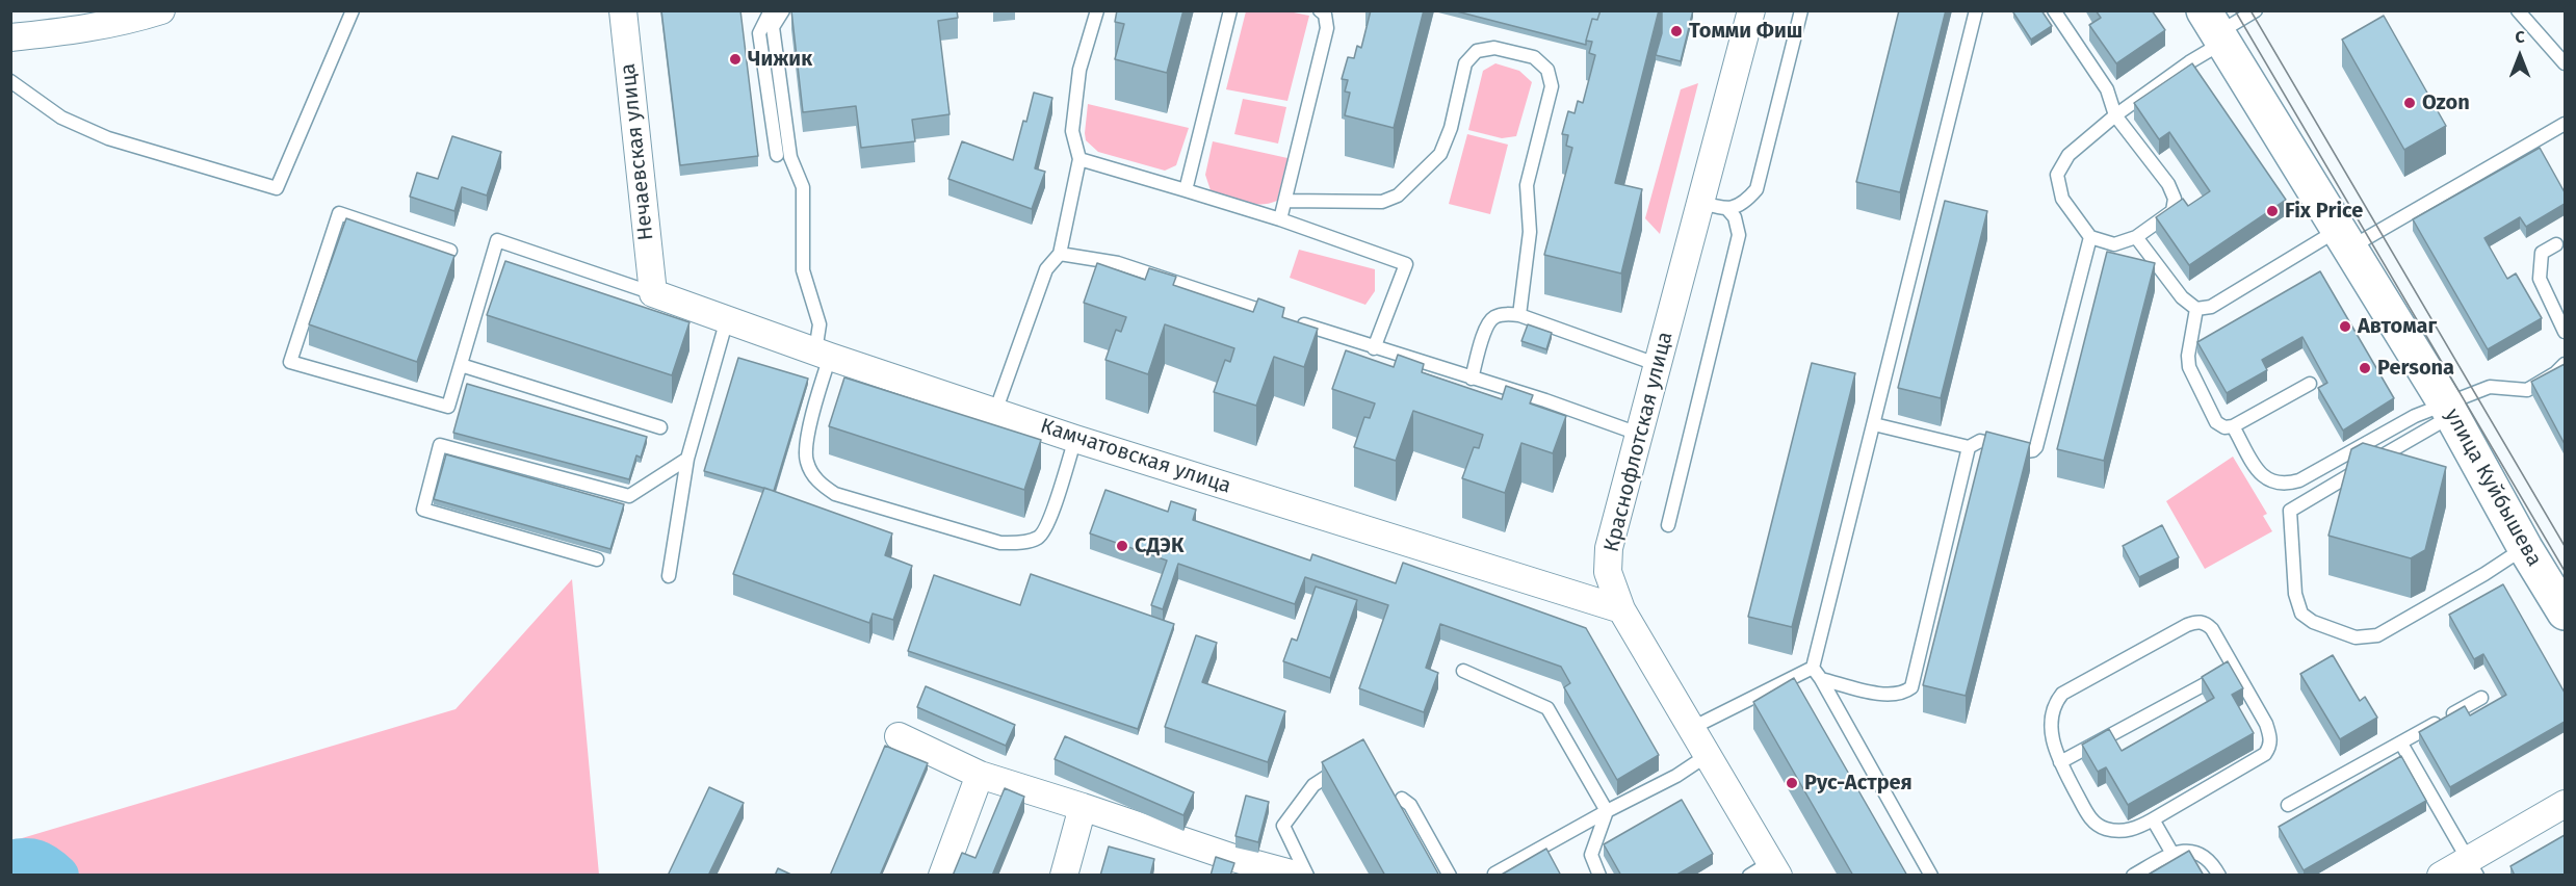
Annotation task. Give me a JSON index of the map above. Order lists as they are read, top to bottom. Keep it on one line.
{"streets":{"main road":["улица Куйбышева"],"street":["Нечаевская улица","Краснофлотская улица","Камчатовская улица"]},"crossings":[["Нечаевская улица","Камчатовская улица"],["Краснофлотская улица","Камчатовская улица"]],"places":["Томми Фиш","Чижик","Ozon","Fix Price","Автомаг","Persona","СДЭК","Рус-Астрея"],"north":"top"}
